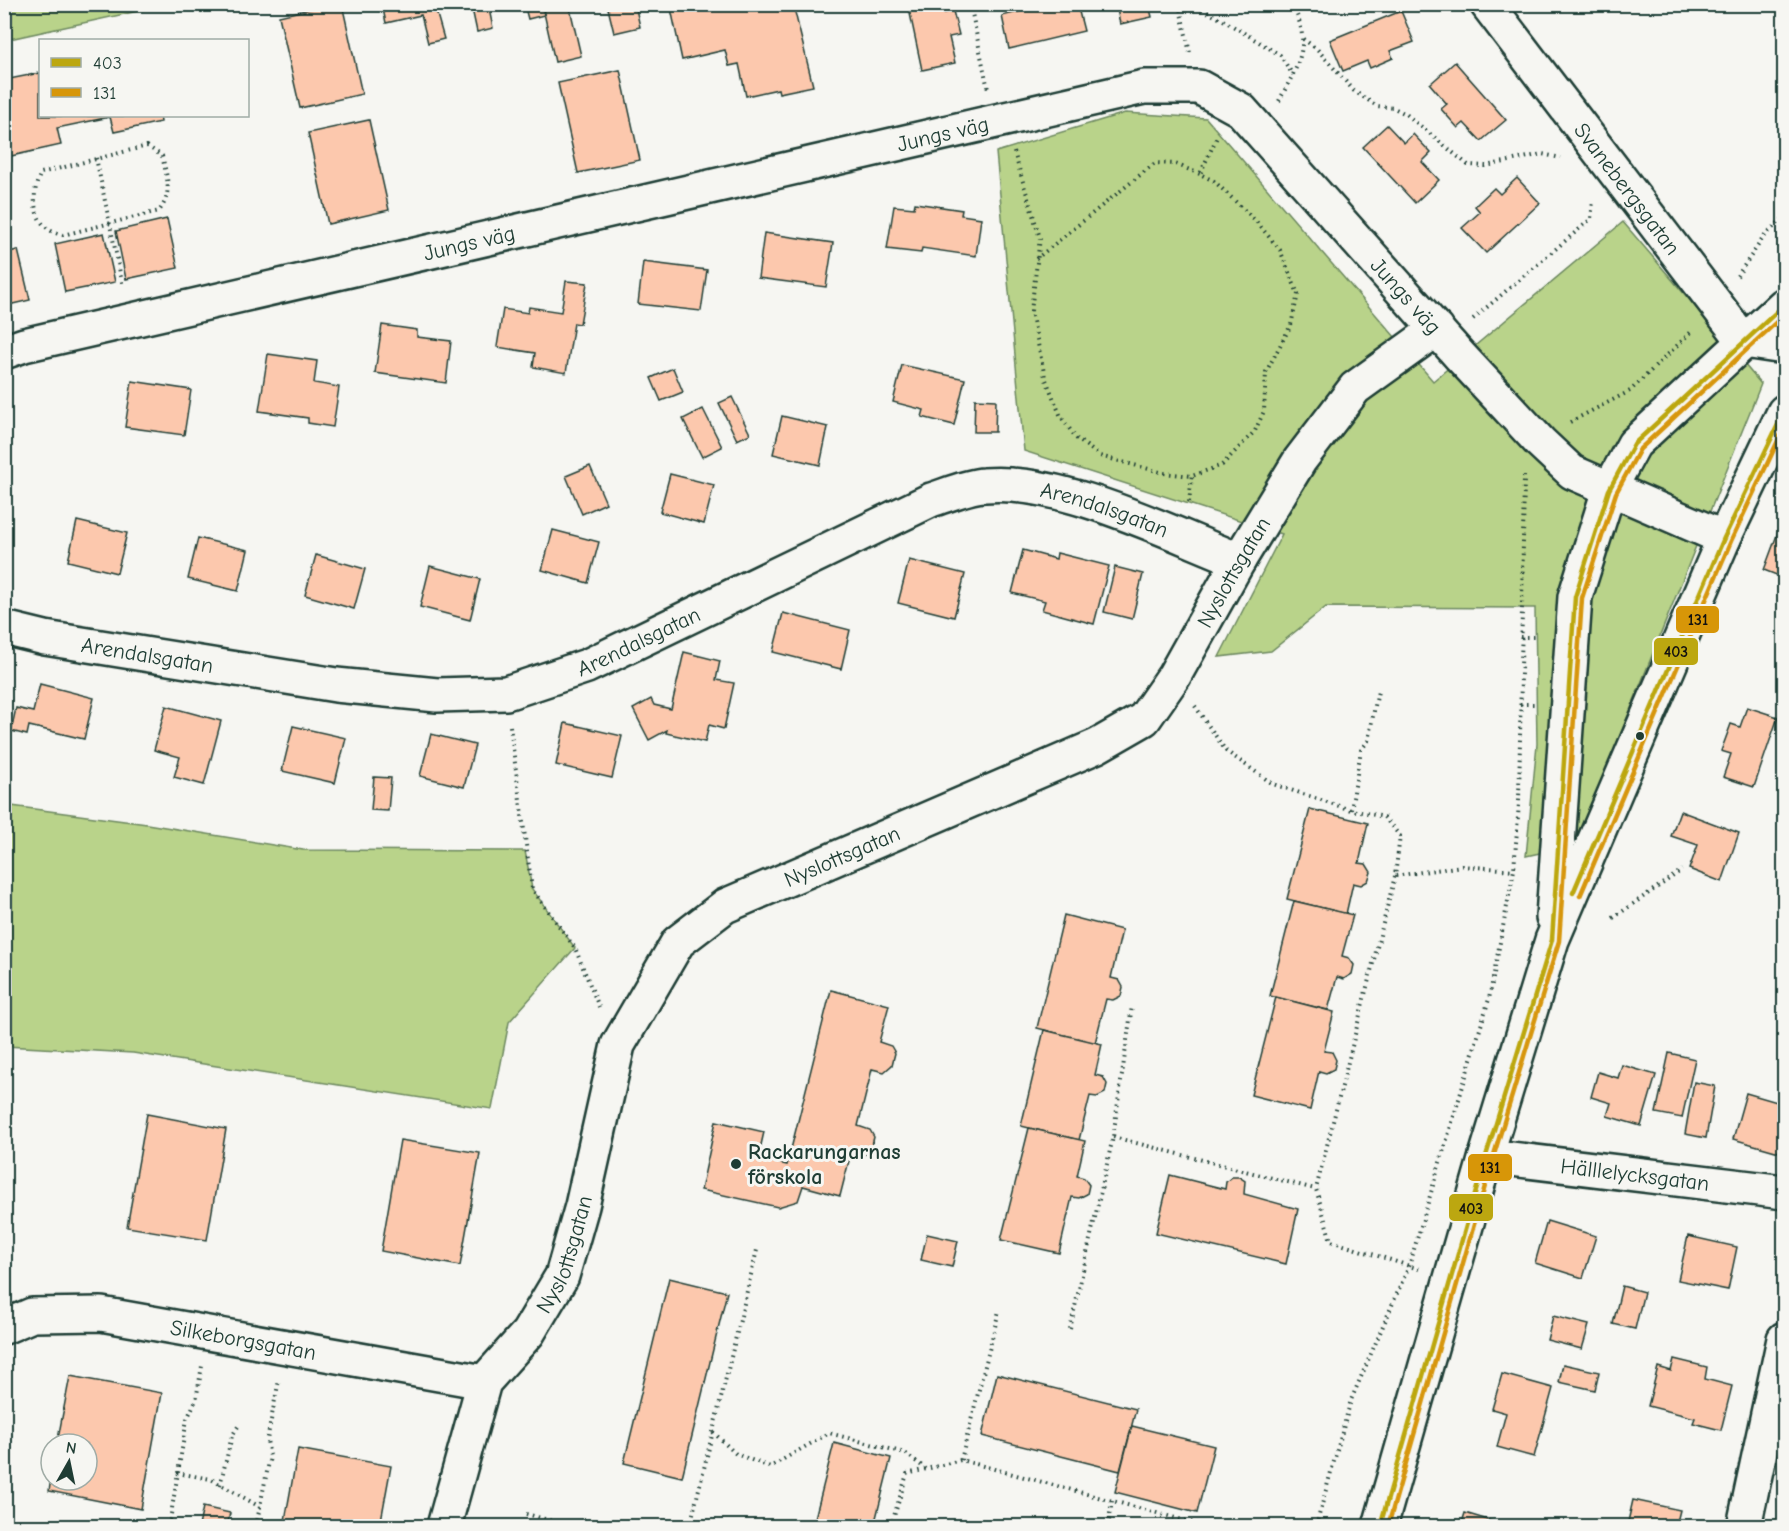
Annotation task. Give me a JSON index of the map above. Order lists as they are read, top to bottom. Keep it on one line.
{"streets":{"street":["Jungs väg","Svanebergsgatan","Arendalsgatan","Nyslottsgatan","Hälllelycksgatan","Silkeborgsgatan"]},"crossings":[["Jungs väg","Nyslottsgatan"],["Arendalsgatan","Nyslottsgatan"],["Nyslottsgatan","Silkeborgsgatan"]],"places":["Rackarungarnas förskola"],"lines":["transit line 403","transit line 131"],"legend":["403","131"],"north":"top"}
